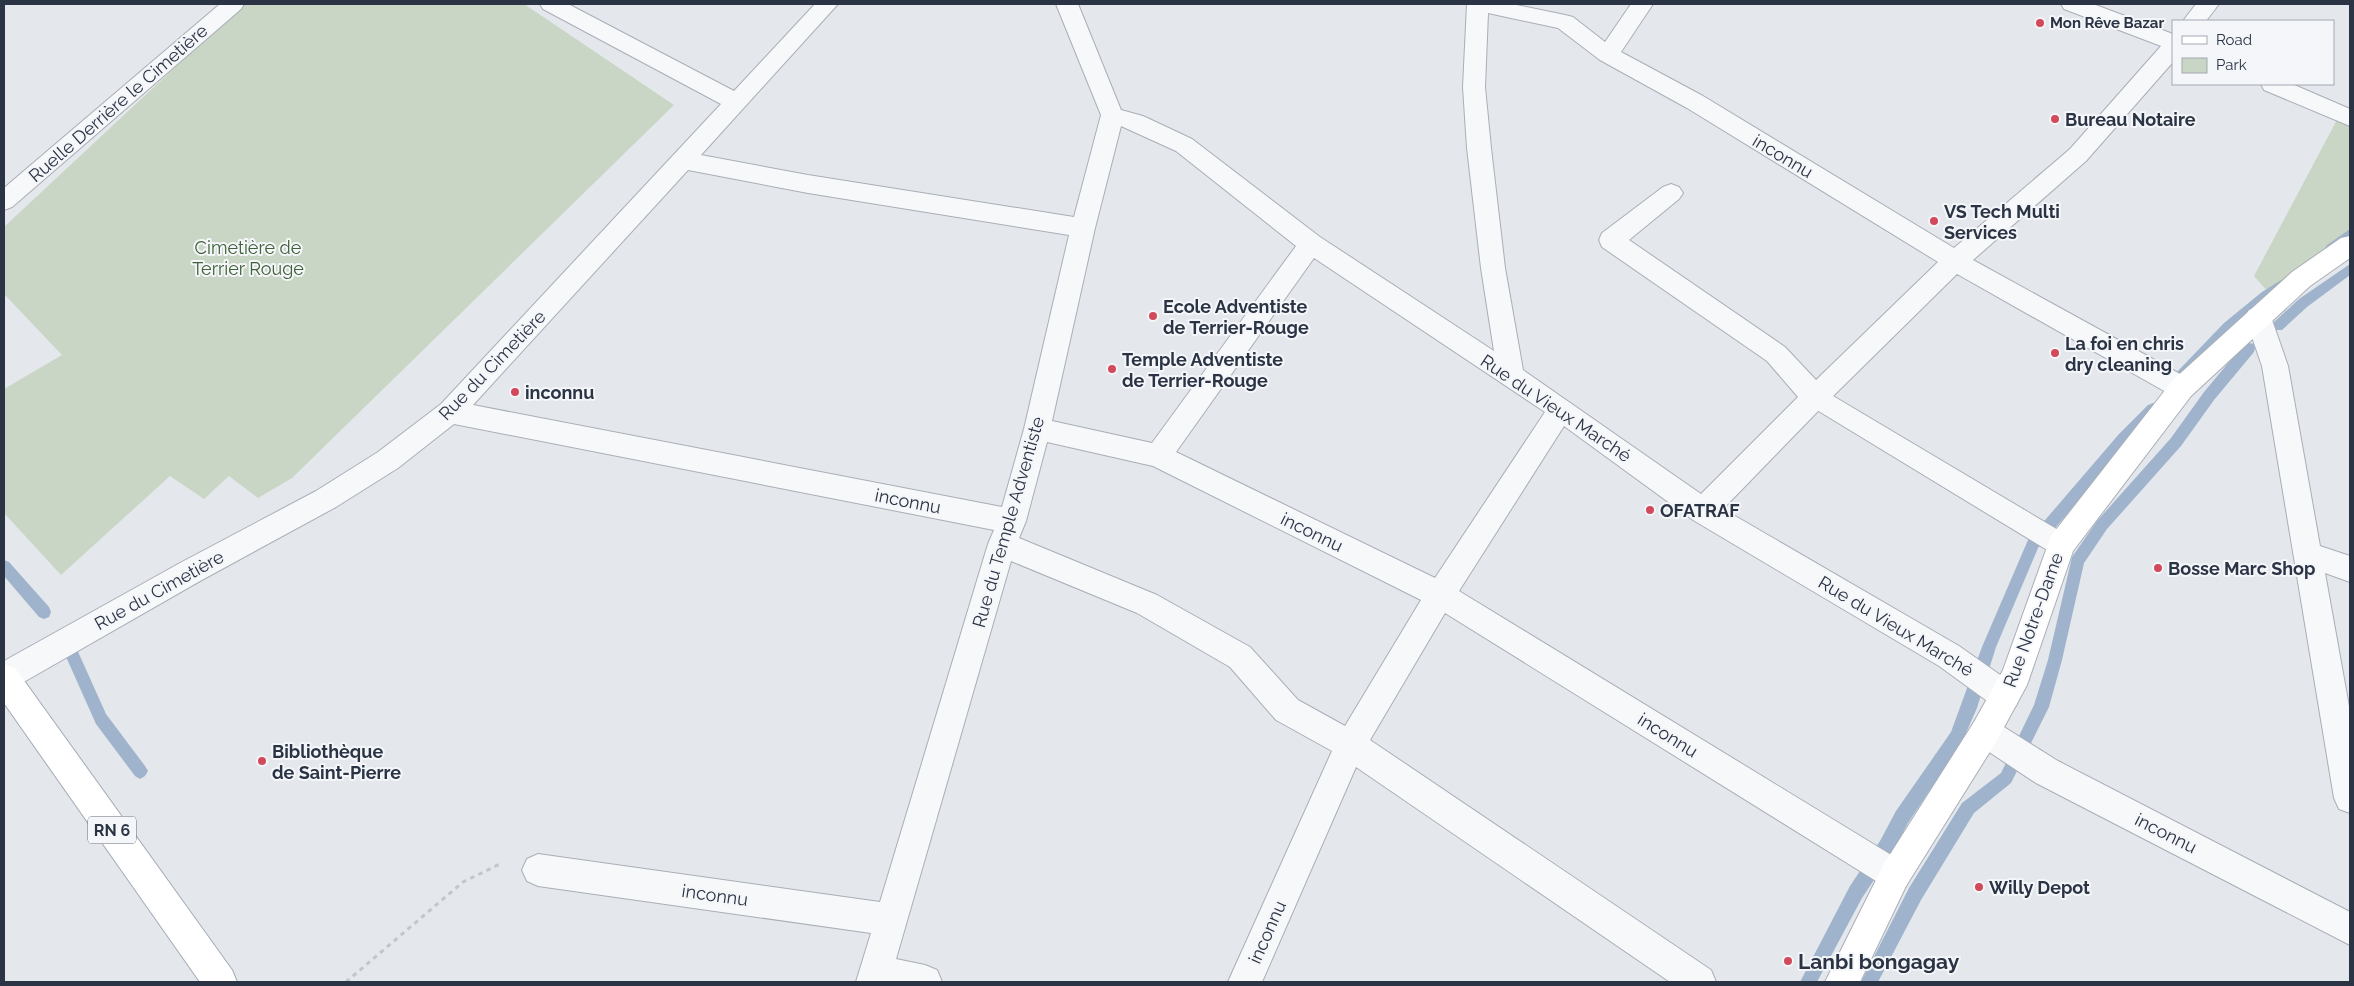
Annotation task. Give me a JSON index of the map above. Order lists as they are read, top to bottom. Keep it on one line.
{"streets":{"street":["Ruelle Derrière le Cimetière","inconnu","Rue du Cimetière","Rue du Vieux Marché","Rue du Temple Adventiste","Rue Notre-Dame","RN 6"]},"crossings":[["inconnu","Rue du Cimetière"],["inconnu","Rue du Vieux Marché"],["inconnu","Rue du Temple Adventiste"],["inconnu","Rue Notre-Dame"],["Rue du Cimetière","RN 6"],["Rue du Vieux Marché","Rue du Temple Adventiste"],["Rue du Vieux Marché","Rue Notre-Dame"]],"parks":["Cimetière de Terrier Rouge"],"places":["Mon Rêve Bazar","Bureau Notaire","VS Tech Multi Services","Ecole Adventiste de Terrier-Rouge","La foi en chris dry cleaning","Temple Adventiste de Terrier-Rouge","inconnu","OFATRAF","Bosse Marc Shop","Bibliothèque de Saint-Pierre","Willy Depot","Lanbi bongagay"],"legend":["Road","Park"]}
